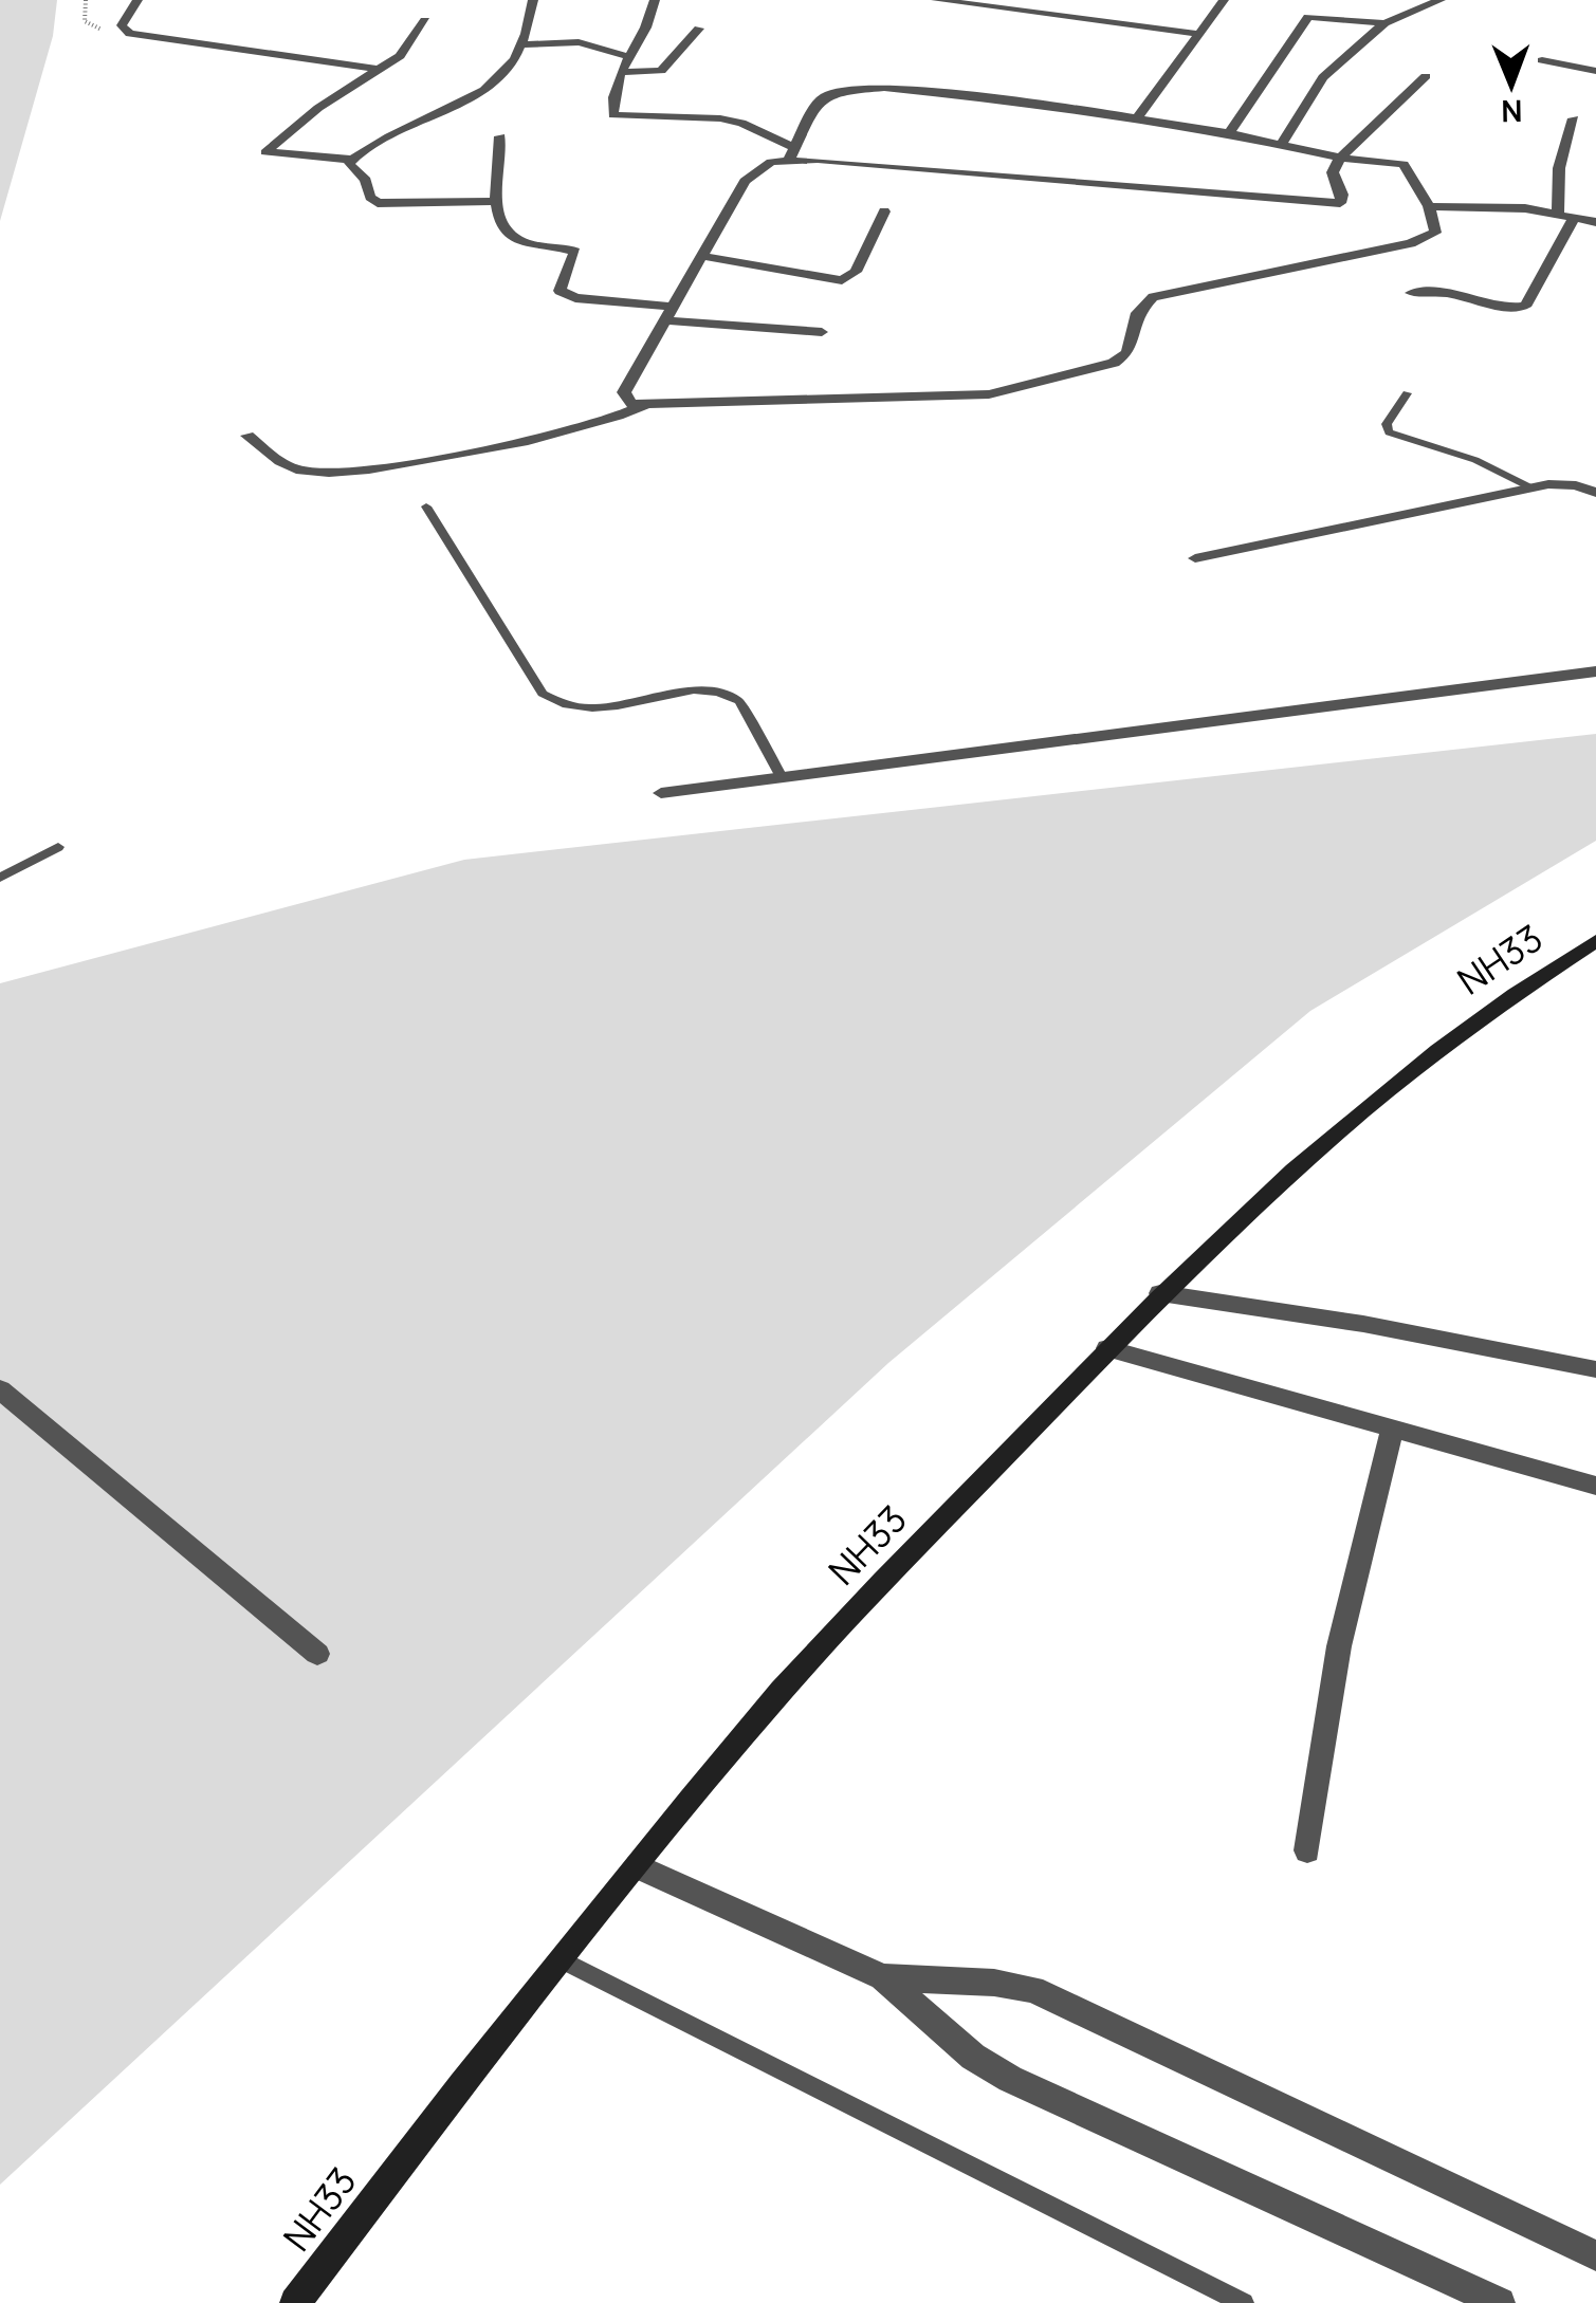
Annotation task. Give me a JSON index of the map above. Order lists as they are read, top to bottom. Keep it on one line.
{"streets":{"main road":["NH33"]},"north":"bottom"}
